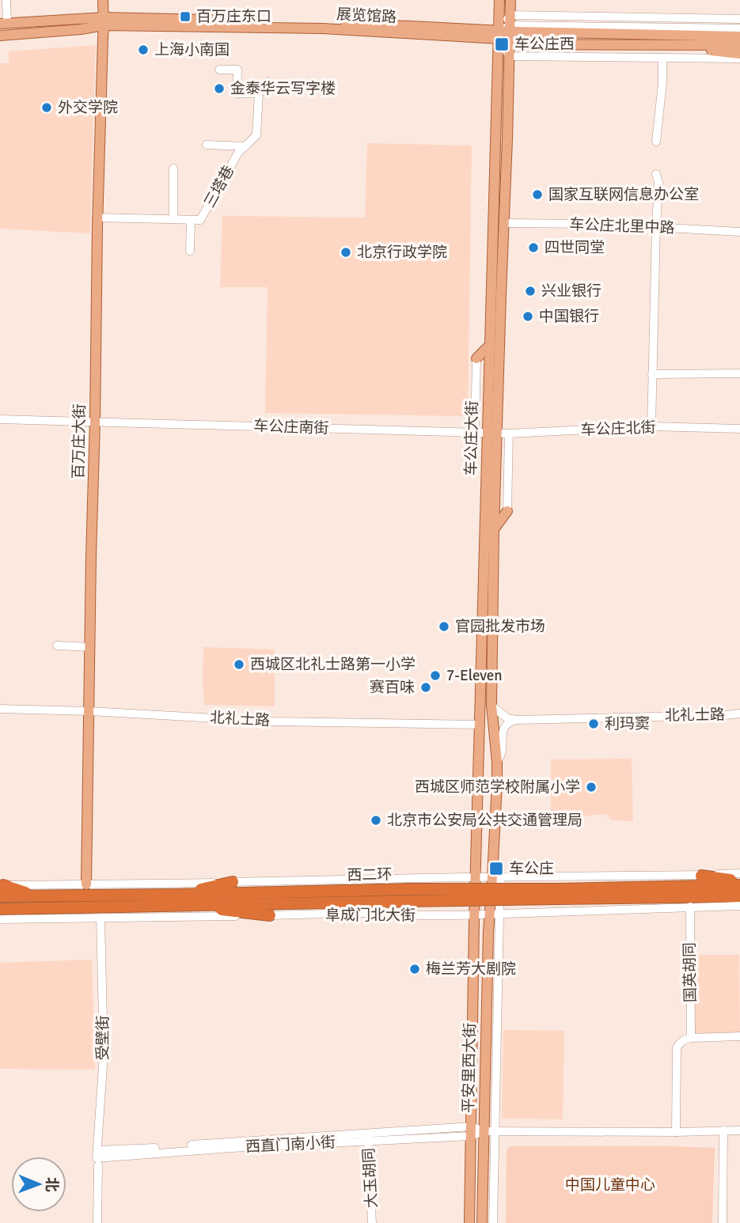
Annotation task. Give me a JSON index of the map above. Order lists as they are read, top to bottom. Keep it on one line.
{"streets":{"highway":["西二环"],"main road":["展览馆路","车公庄大街","百万庄大街","平安里西大街"],"street":["三塔巷","车公庄北里中路","车公庄南街","车公庄北街","北礼士路","阜成门北大街","国英胡同","受壁街","西直门南小街","大玉胡同"]},"crossings":[["展览馆路","车公庄大街"],["展览馆路","百万庄大街"],["三塔巷","百万庄大街"],["车公庄北里中路","车公庄大街"],["车公庄南街","车公庄北街"],["车公庄南街","车公庄大街"],["车公庄南街","百万庄大街"],["车公庄北街","车公庄大街"],["车公庄大街","北礼士路"],["车公庄大街","平安里西大街"],["百万庄大街","北礼士路"],["阜成门北大街","国英胡同"],["阜成门北大街","受壁街"],["阜成门北大街","平安里西大街"],["受壁街","西直门南小街"],["平安里西大街","西直门南小街"],["西直门南小街","大玉胡同"]],"parks":["中国儿童中心"],"places":{"transit":["百万庄东口","车公庄西","车公庄"],"other":["上海小南国","金泰华云写字楼","外交学院","国家互联网信息办公室","四世同堂","北京行政学院","兴业银行","中国银行","官园批发市场","西城区北礼士路第一小学","7-Eleven","赛百味","利玛窦","西城区师范学校附属小学","北京市公安局公共交通管理局","梅兰芳大剧院"]},"north":"right"}
